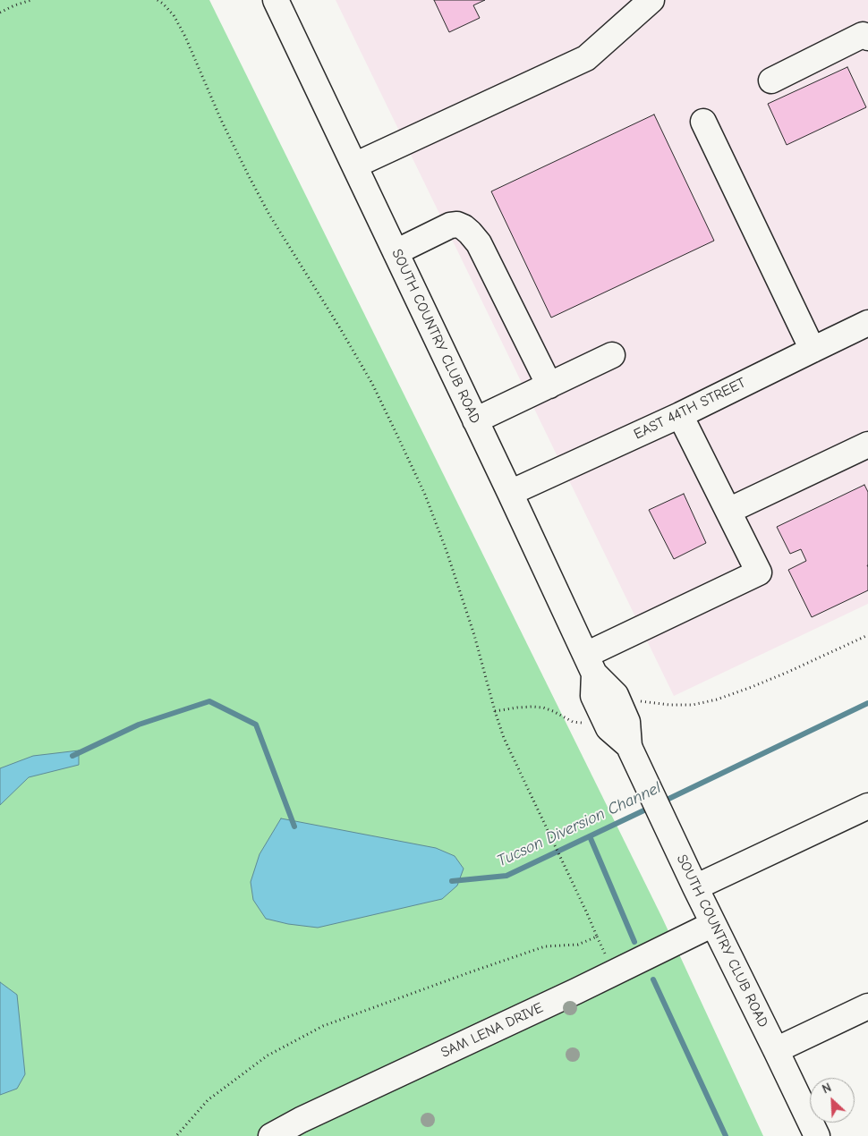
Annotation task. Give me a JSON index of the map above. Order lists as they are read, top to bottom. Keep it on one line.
{"streets":{"street":["SOUTH COUNTRY CLUB ROAD","EAST 44TH STREET","SAM LENA DRIVE"]},"crossings":[["SOUTH COUNTRY CLUB ROAD","EAST 44TH STREET"],["SOUTH COUNTRY CLUB ROAD","SAM LENA DRIVE"]],"water":["Tucson Diversion Channel"],"north":"top left"}
